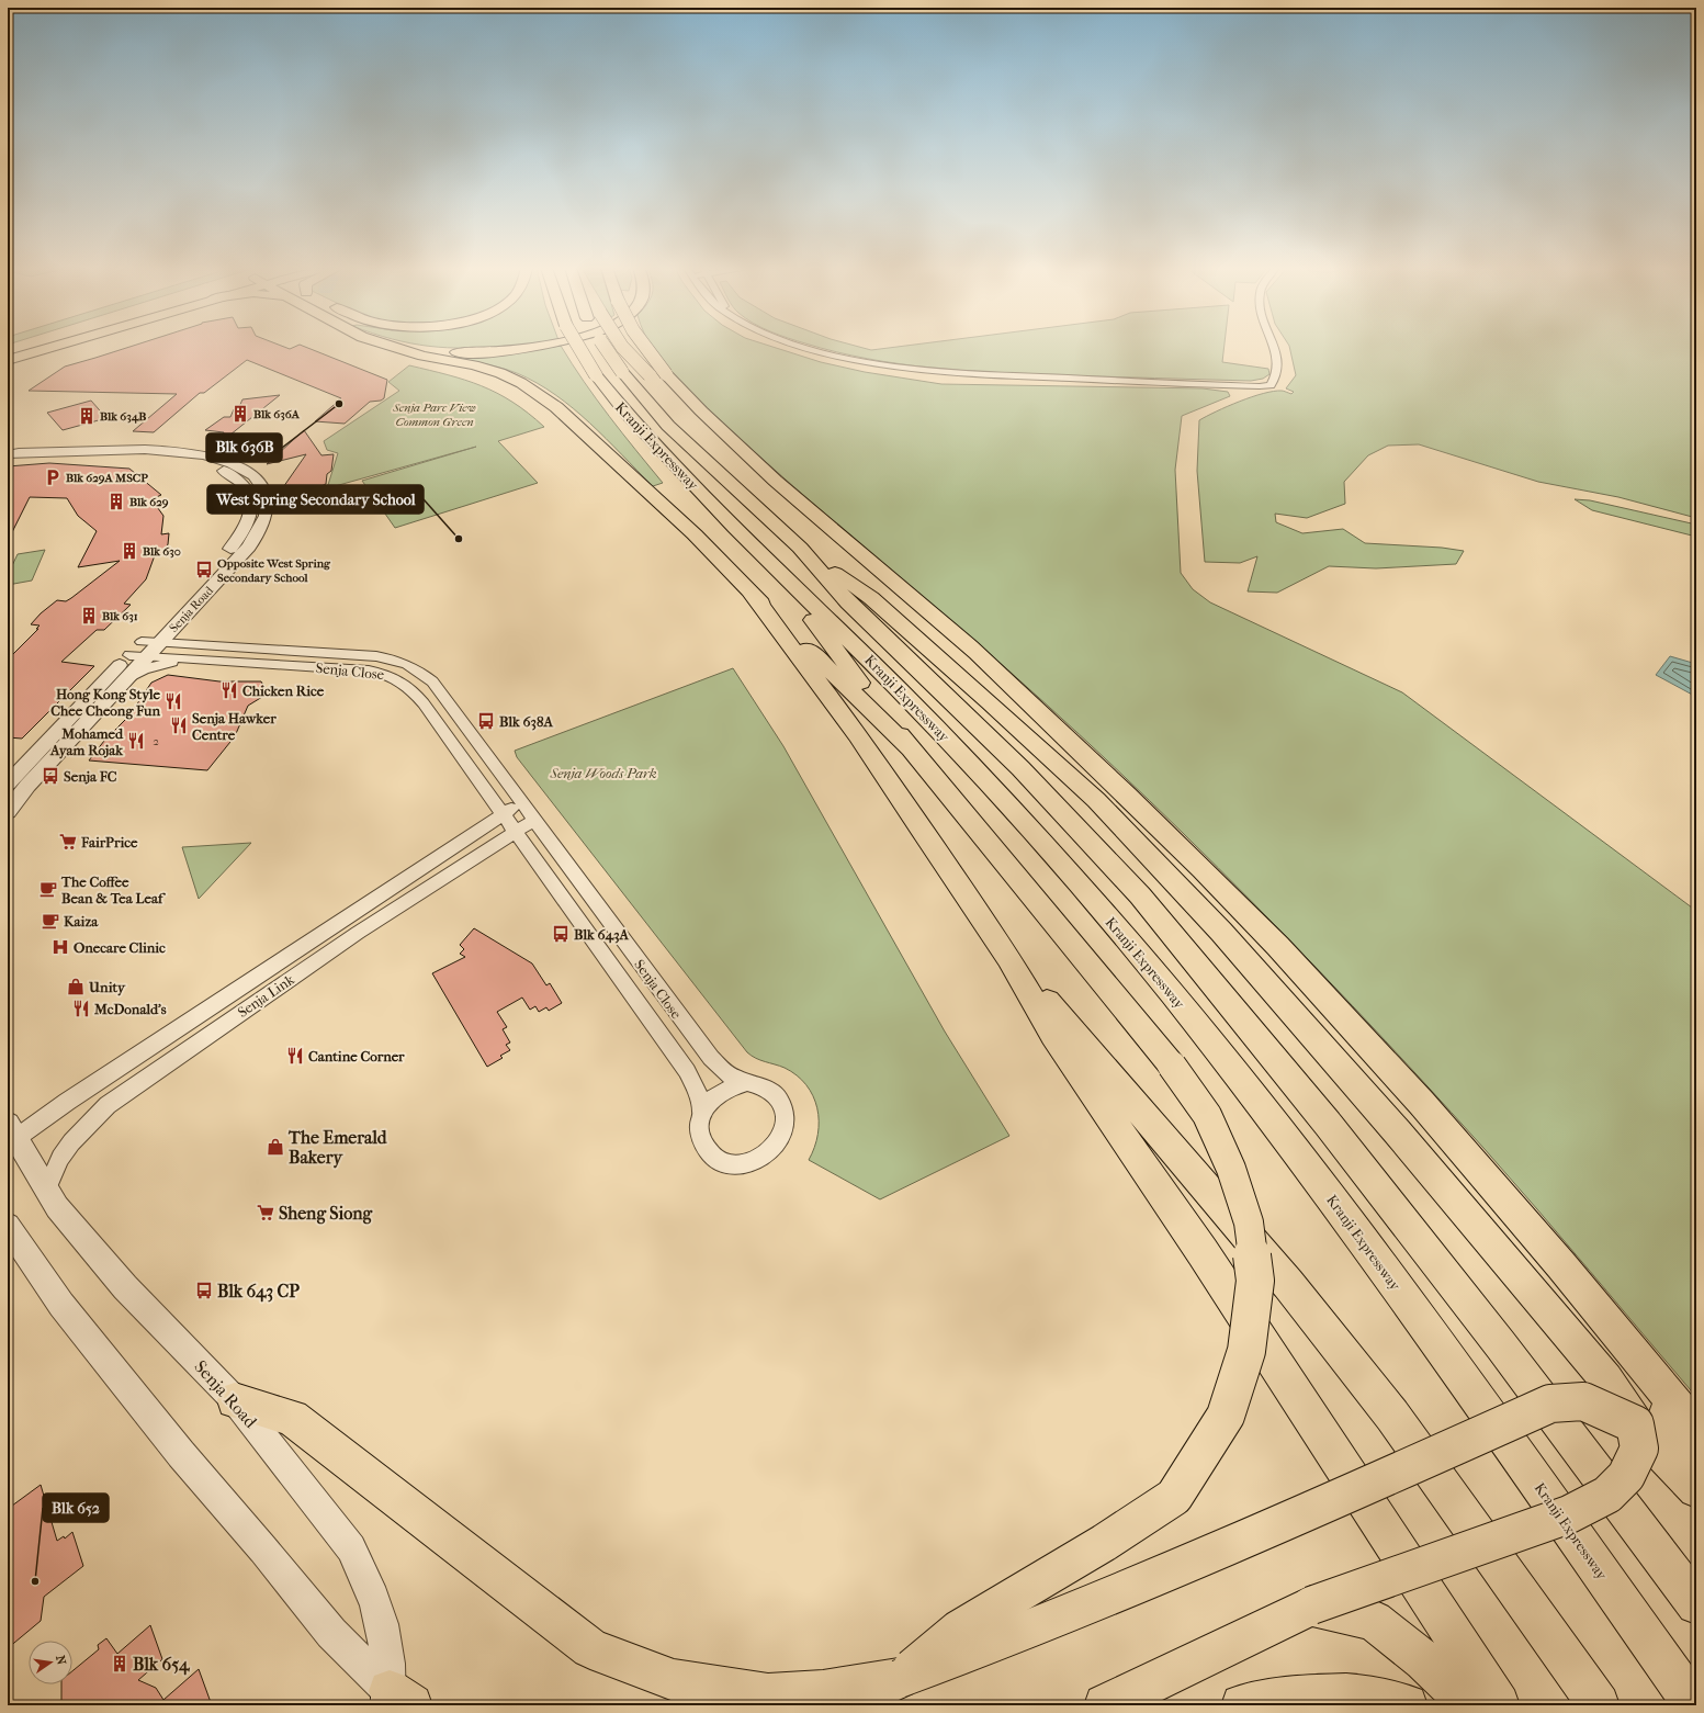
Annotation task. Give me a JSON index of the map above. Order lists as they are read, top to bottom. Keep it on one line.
{"streets":{"main road":["Kranji Expressway"],"street":["Senja Road","Senja Close","Senja Link"]},"crossings":[["Senja Road","Senja Close"],["Senja Road","Senja Link"],["Senja Close","Senja Link"]],"parks":["Senja Parc View Common Green","Senja Woods Park"],"places":{"other":["Blk 636B","West Spring Secondary School","Blk 652"],"building":["Blk 636A","Blk 634B","Blk 629","Blk 630","Blk 631","Blk 654"],"parking":["Blk 629A MSCP"],"bus stop":["Opposite West Spring Secondary School","Blk 638A","Senja FC","Blk 643A","Blk 643 CP"],"restaurant":["Chicken Rice","Hong Kong Style Chee Cheong Fun","Senja Hawker Centre","Mohamed Ayam Rojak","McDonald's","Cantine Corner"],"supermarket":["FairPrice","Sheng Siong"],"cafe":["The Coffee Bean & Tea Leaf","Kaiza"],"hospital":["Onecare Clinic"],"shop":["Unity","The Emerald Bakery"]},"house_numbers":["2"],"north":"right"}
